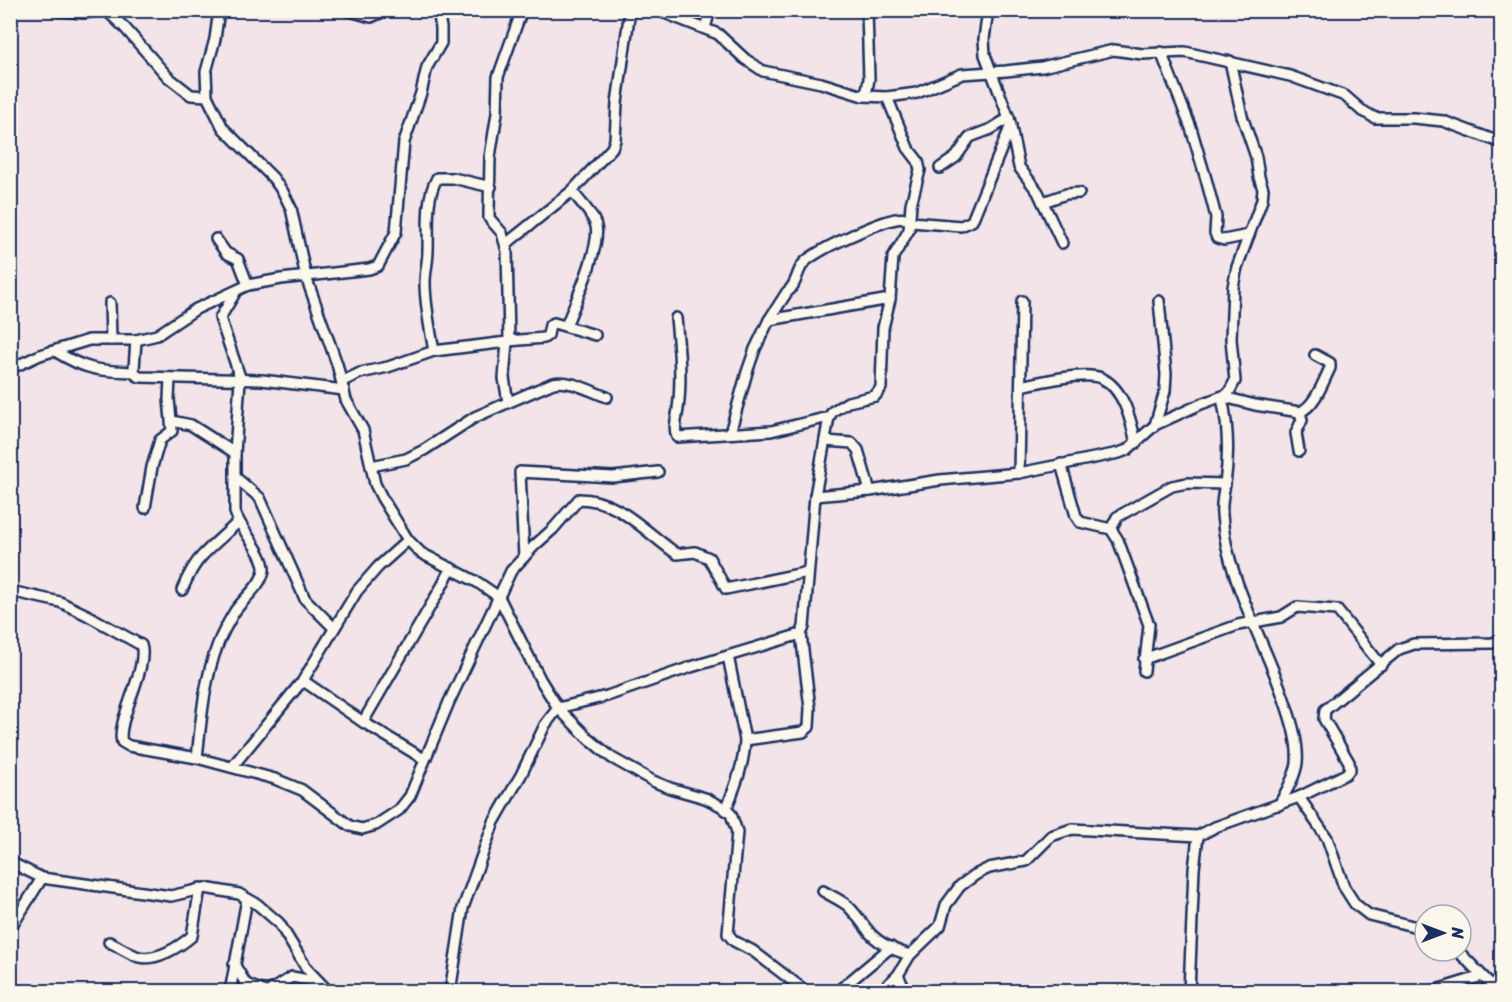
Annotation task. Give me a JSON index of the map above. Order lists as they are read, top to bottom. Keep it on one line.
{"north":"right"}
